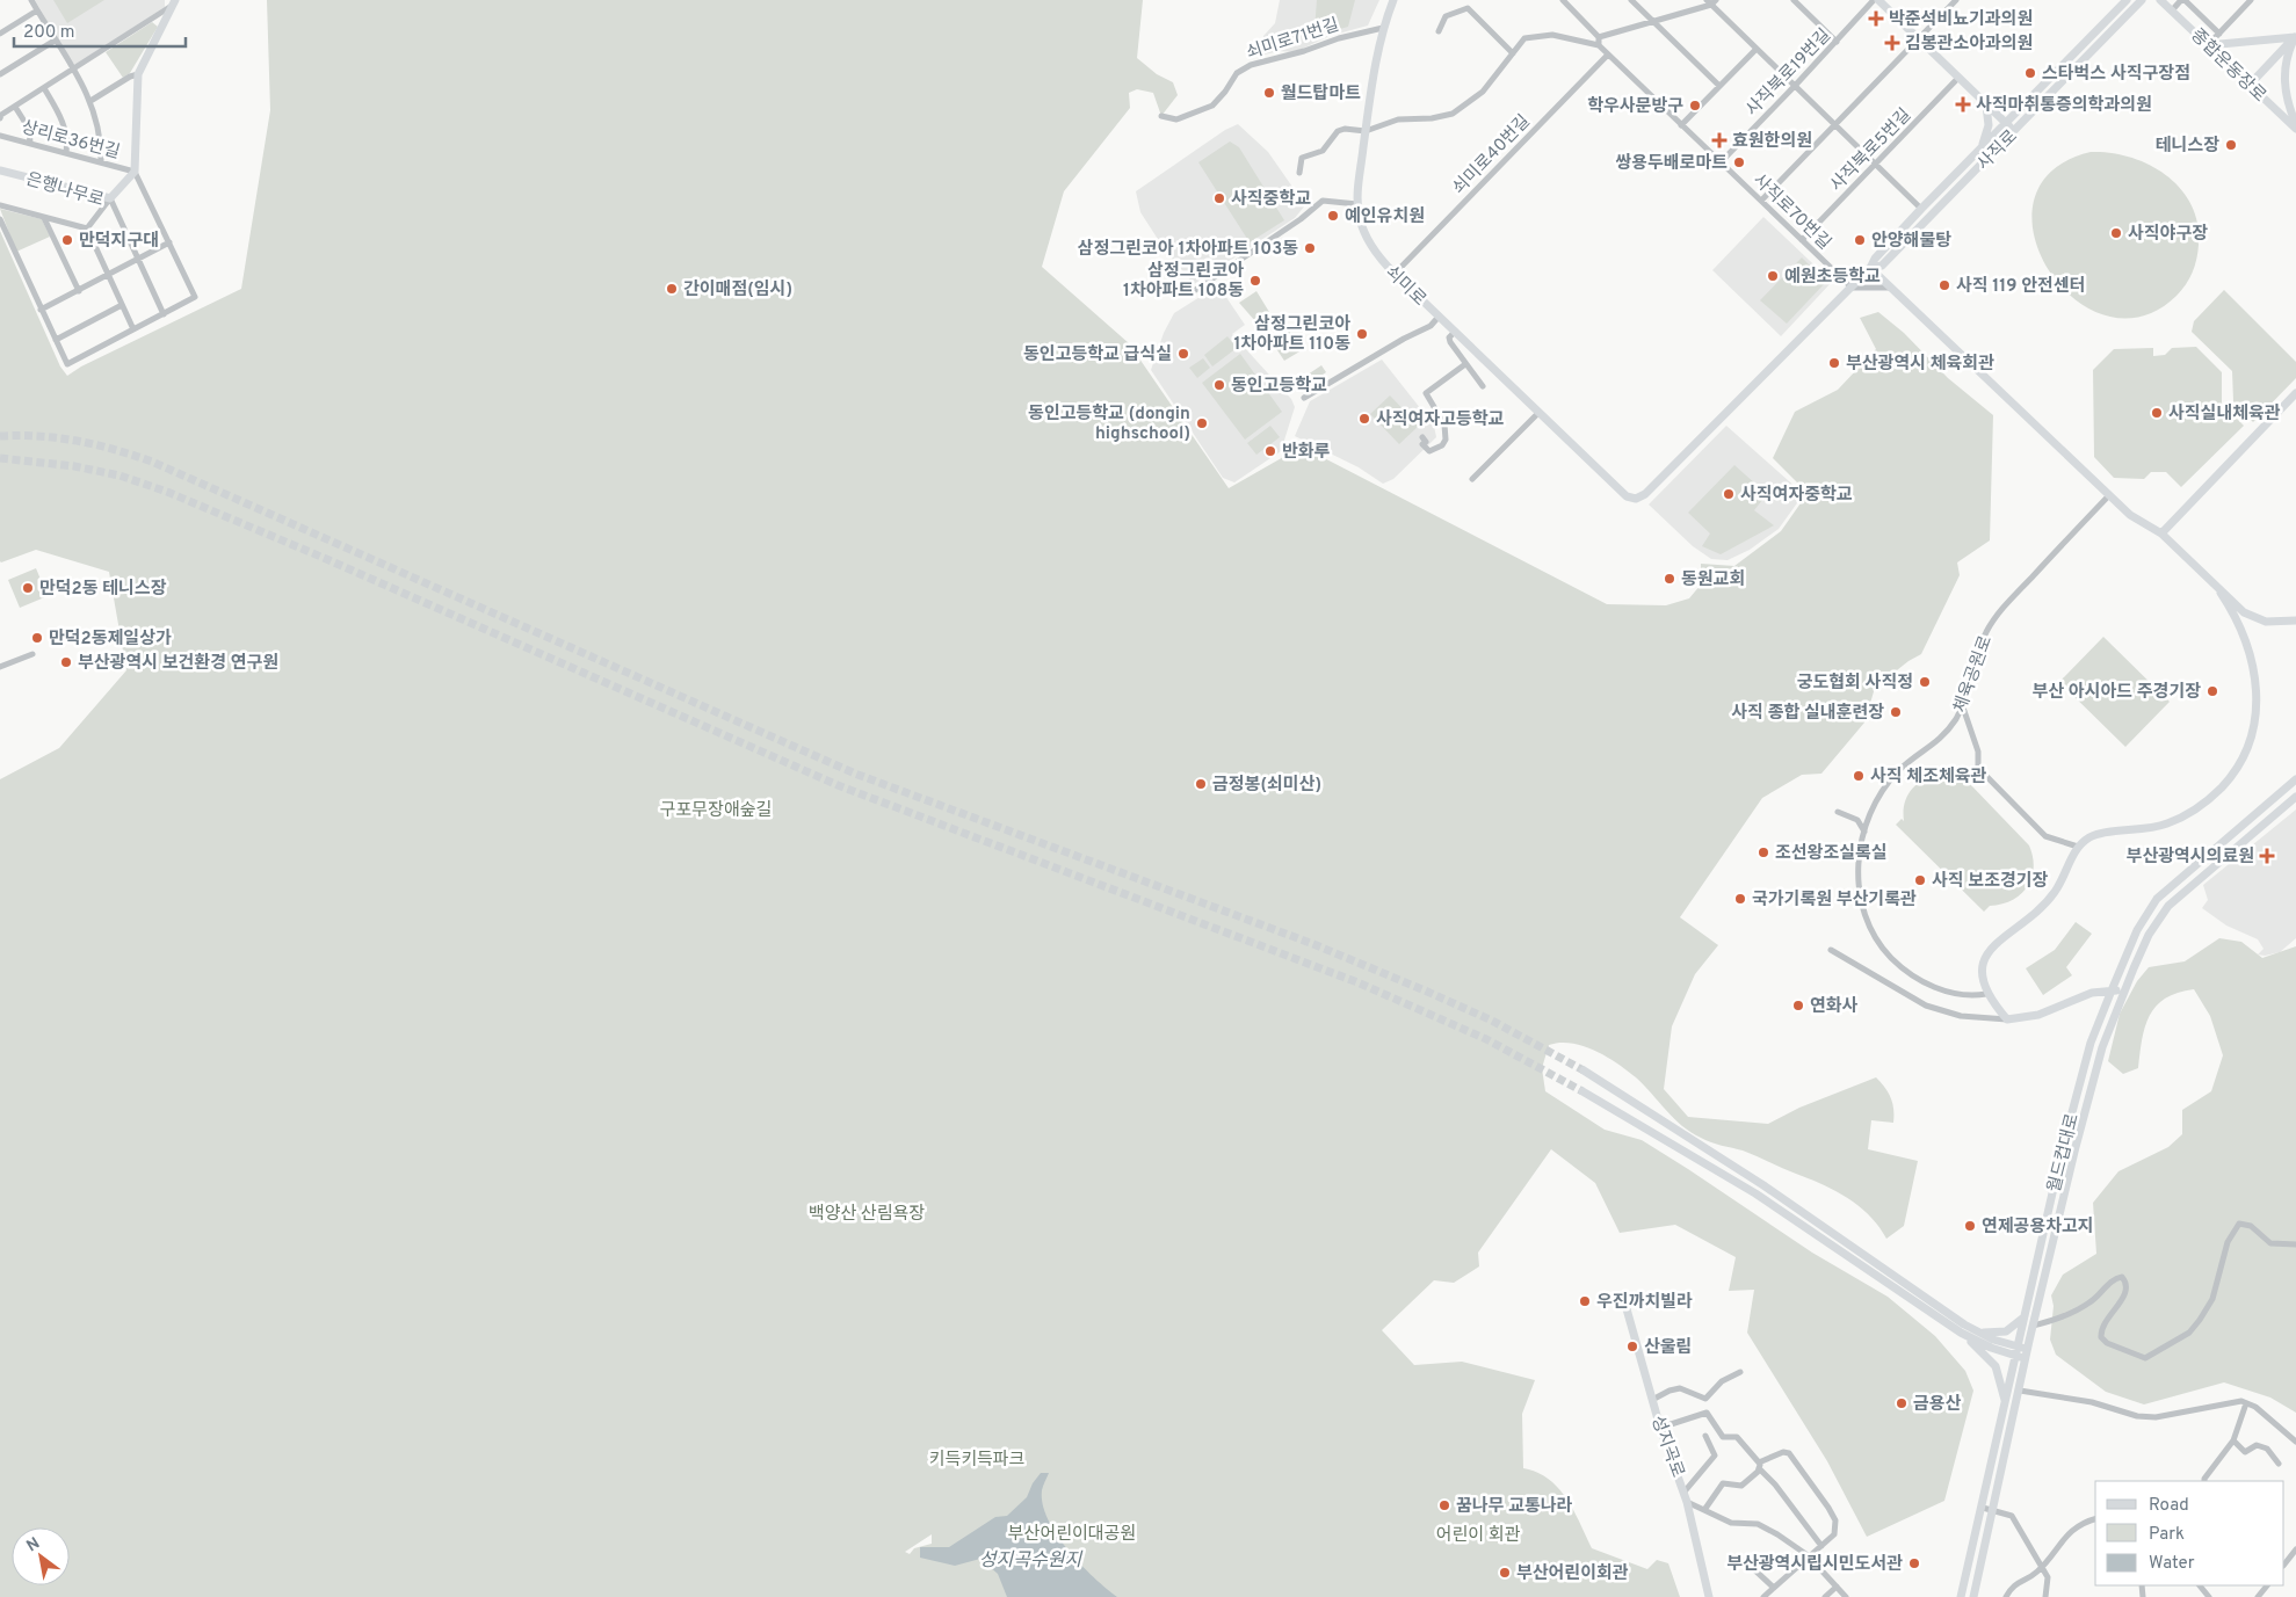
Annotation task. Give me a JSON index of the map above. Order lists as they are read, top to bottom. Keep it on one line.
{"streets":{"main road":["종합운동장로","사직로","은행나무로","쇠미로","월드컵대로","성지곡로"],"street":["쇠미로71번길","사직북로19번길","상리로36번길","사직북로5번길","쇠미로40번길","사직로70번길","체육공원로"]},"crossings":[["쇠미로71번길","쇠미로"],["사직북로19번길","사직로70번길"],["사직북로5번길","사직로70번길"],["사직로","사직로70번길"],["사직로","쇠미로"],["쇠미로40번길","사직로70번길"],["쇠미로40번길","쇠미로"]],"water":["성지곡수원지"],"parks":["구포무장애숲길","백양산 산림욕장","키득키득파크","부산어린이대공원","어린이 회관"],"places":{"health":["박준석비뇨기과의원","김봉관소아과의원","사직마취통증의학과의원","효원한의원","부산광역시의료원"],"other":["스타벅스 사직구장점","월드탑마트","학우사문방구","테니스장","쌍용두배로마트","사직중학교","예인유치원","사직야구장","만덕지구대","안양해물탕","삼정그린코아 1차아파트 103동","예원초등학교","삼정그린코아 1차아파트 108동","사직 119 안전센터","간이매점(임시)","삼정그린코아 1차아파트 110동","동인고등학교 급식실","부산광역시 체육회관","동인고등학교","사직실내체육관","사직여자고등학교","동인고등학교 (dongin highschool)","반화루","사직여자중학교","동원교회","만덕2동 테니스장","만덕2동제일상가","부산광역시 보건환경 연구원","궁도협회 사직정","부산 아시아드 주경기장","사직 종합 실내훈련장","사직 체조체육관","금정봉(쇠미산)","조선왕조실록실","사직 보조경기장","국가기록원 부산기록관","연화사","연제공용차고지","우진까치빌라","산울림","금용산","꿈나무 교통나라","부산광역시립시민도서관","부산어린이회관"]},"legend":["Road","Park","Water"],"scale_bar":"200 m","north":"top left"}
